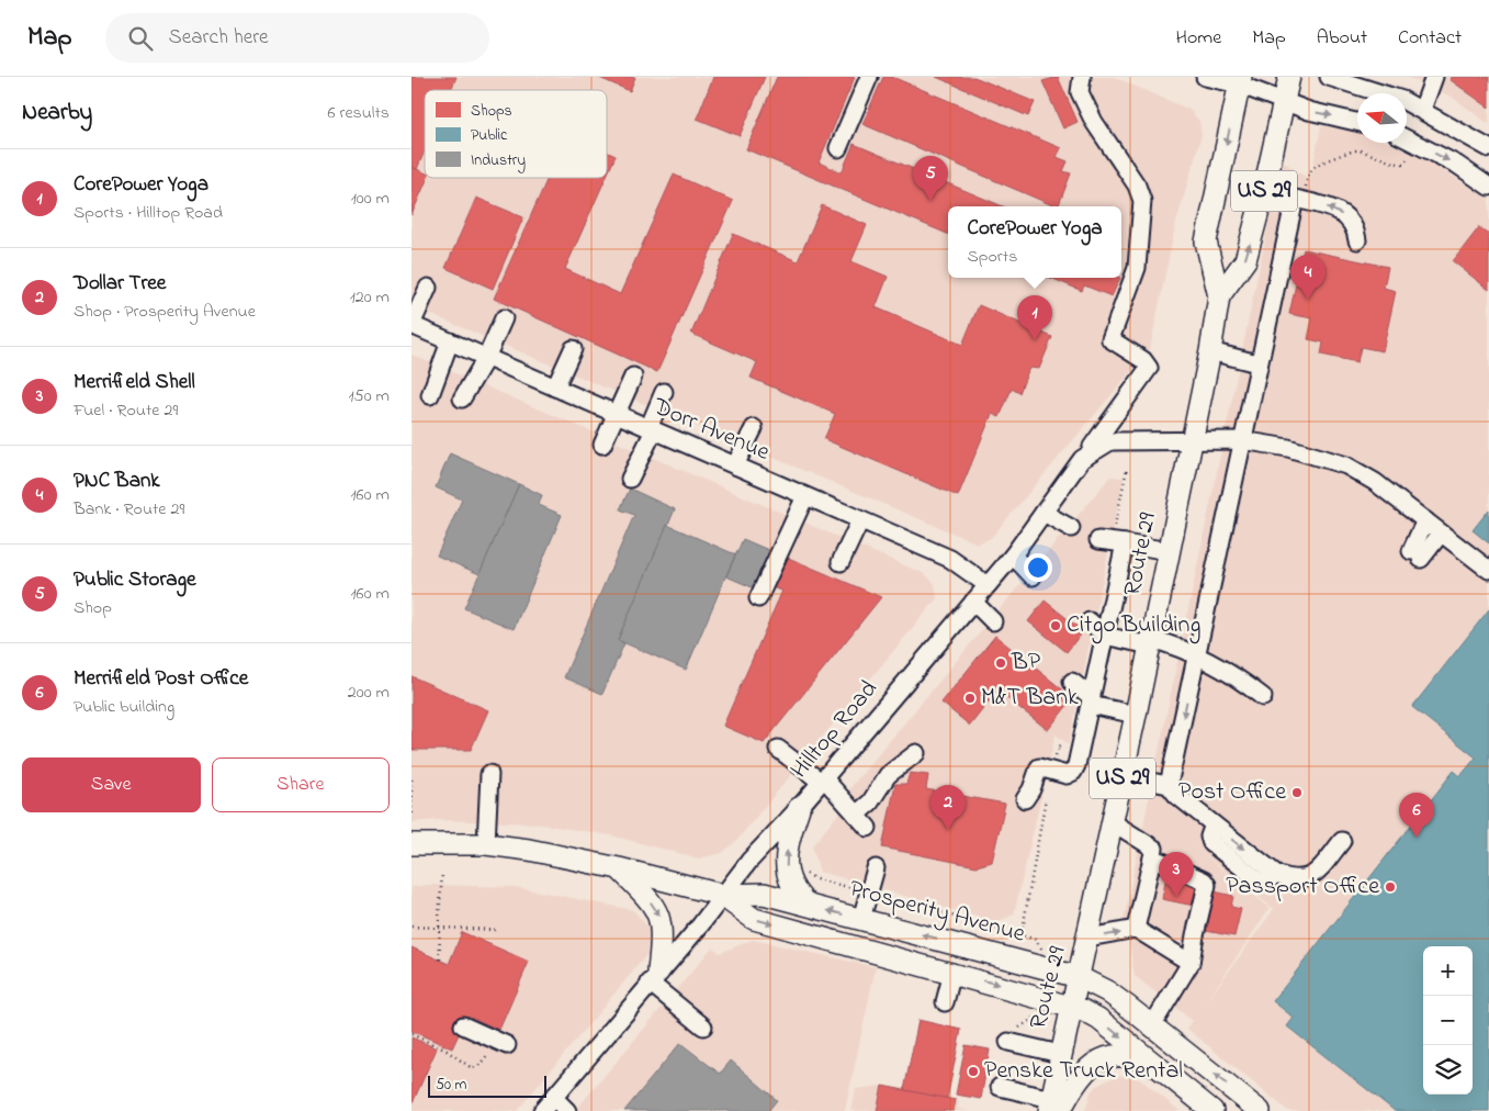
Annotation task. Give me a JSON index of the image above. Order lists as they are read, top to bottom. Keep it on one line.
{"streets":{"main road":["US 29","Route 29","Prosperity Avenue"],"street":["Dorr Avenue","Hilltop Road"]},"crossings":[["Dorr Avenue","Hilltop Road"],["Route 29","Hilltop Road"],["Route 29","Prosperity Avenue"],["Hilltop Road","Prosperity Avenue"]],"places":["Citgo Building","BP","M&T Bank","Post Office","Passport Office","Penske Truck Rental"],"legend":["Shops","Public","Industry"],"scale_bar":"50 m","north":"left","page":{"header":"Map","search":"Search here","nav":["Home","Map","About","Contact"],"heading":["Nearby","6 results"],"list":[{"mark":"1","name":"CorePower Yoga","note":"Sports · Hilltop Road","value":"100 m"},{"mark":"2","name":"Dollar Tree","note":"Shop · Prosperity Avenue","value":"120 m"},{"mark":"3","name":"Merrifield Shell","note":"Fuel · Route 29","value":"150 m"},{"mark":"4","name":"PNC Bank","note":"Bank · Route 29","value":"160 m"},{"mark":"5","name":"Public Storage","note":"Shop","value":"160 m"},{"mark":"6","name":"Merrifield Post Office","note":"Public building","value":"200 m"}],"pins":["5","4","1","2","6","3"],"popup":["CorePower Yoga","Sports"],"buttons":["Save","Share"],"map_buttons":["+","−"],"scale":"50 m"}}
